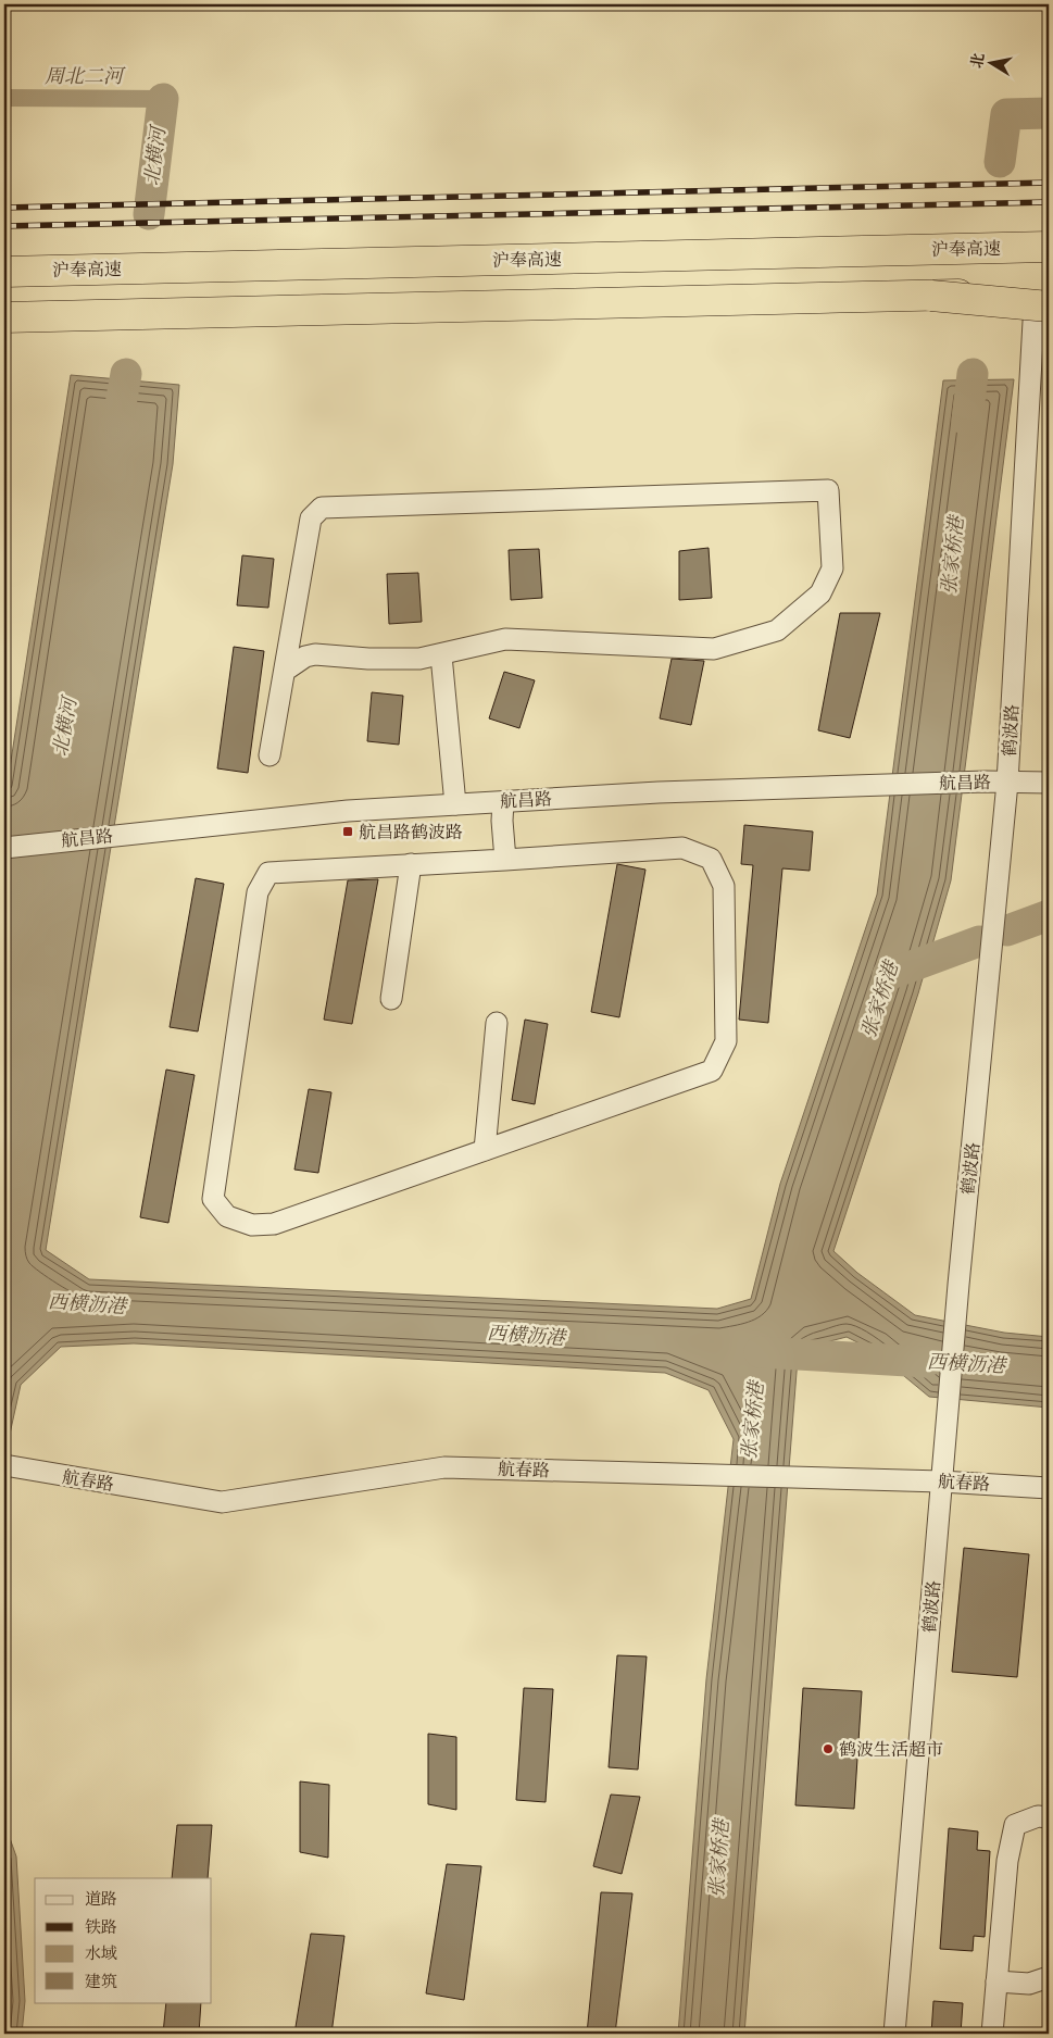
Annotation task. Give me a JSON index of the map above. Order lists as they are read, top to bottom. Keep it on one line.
{"streets":{"highway":["沪奉高速"],"street":["鹤波路","航昌路","航春路"]},"crossings":[["鹤波路","航昌路"],["鹤波路","航春路"]],"water":["周北二河","北横河","张家桥港","西横沥港"],"places":{"transit":["航昌路鹤波路"],"other":["鹤波生活超市"]},"legend":["道路","铁路","水域","建筑"],"north":"left"}
